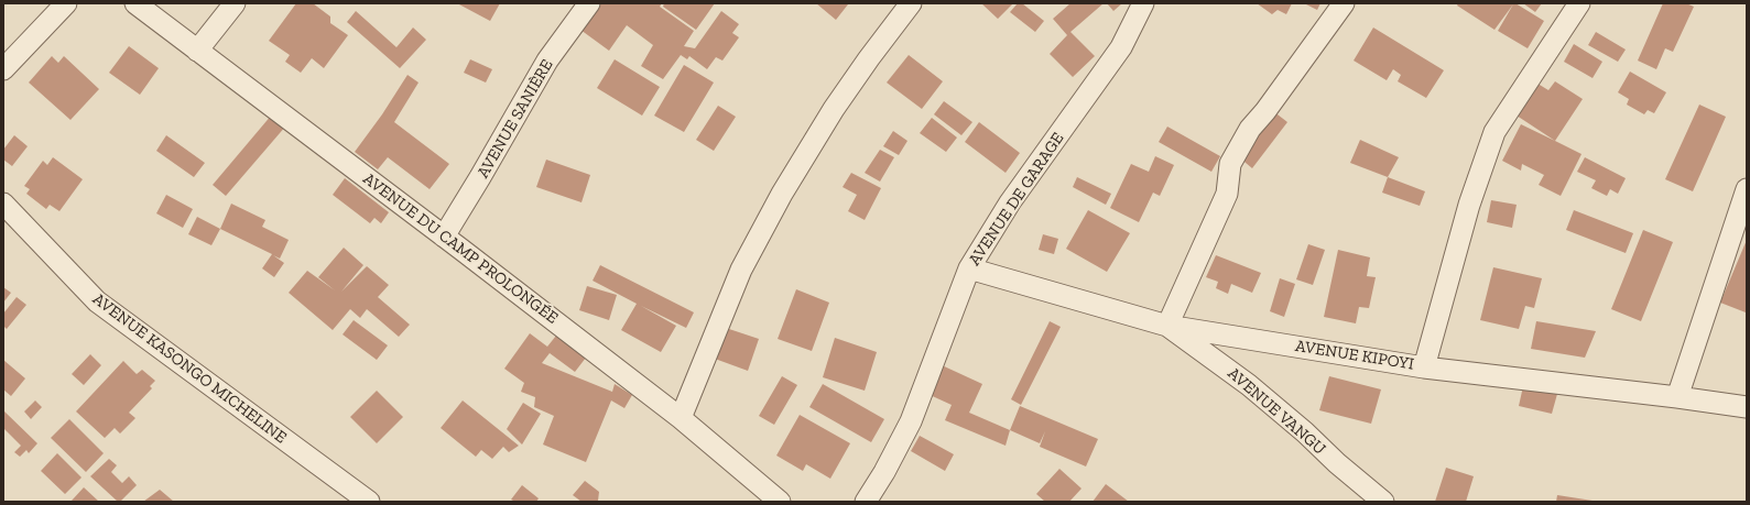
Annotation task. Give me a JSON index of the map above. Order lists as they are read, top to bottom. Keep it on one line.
{"streets":{"street":["AVENUE SANIÈRE","AVENUE DE GARAGE","AVENUE DU CAMP PROLONGÉE","AVENUE KIPOYI","AVENUE KASONGO MICHELINE","AVENUE VANGU"]},"crossings":[["AVENUE SANIÈRE","AVENUE DU CAMP PROLONGÉE"],["AVENUE DE GARAGE","AVENUE KIPOYI"],["AVENUE KIPOYI","AVENUE VANGU"]]}
